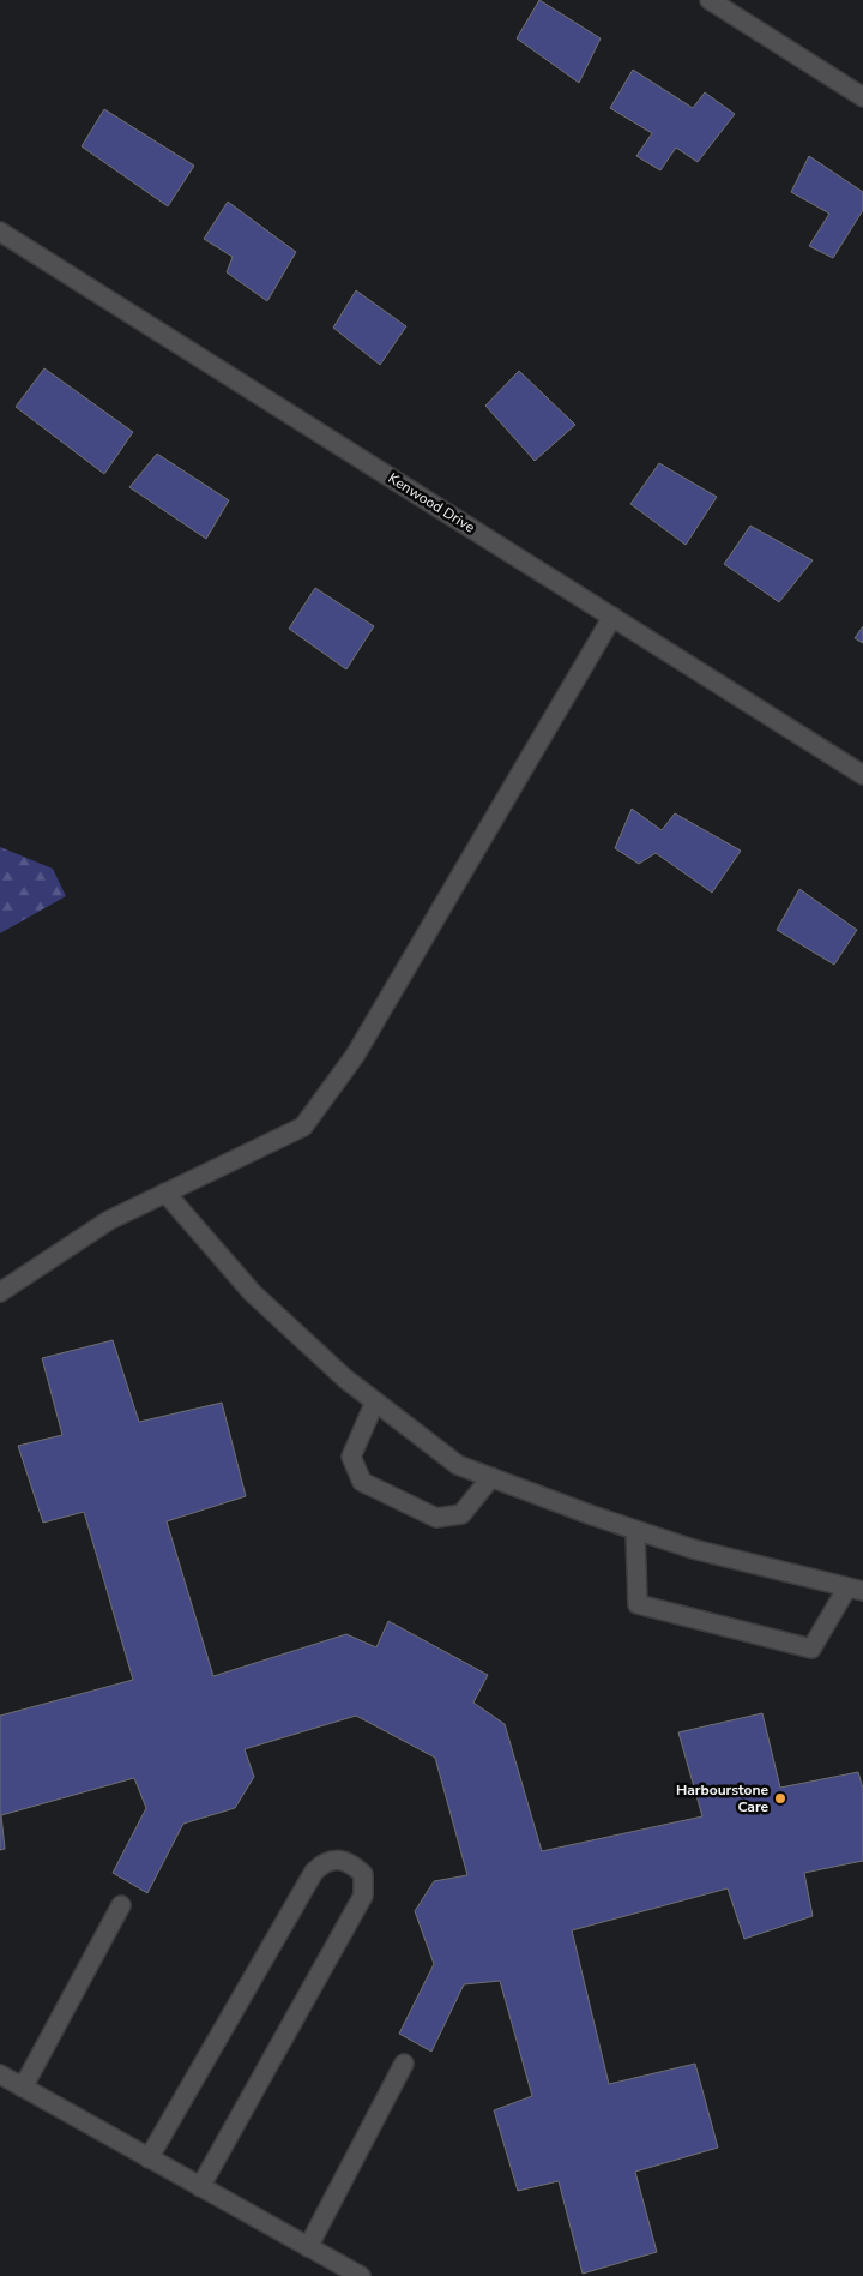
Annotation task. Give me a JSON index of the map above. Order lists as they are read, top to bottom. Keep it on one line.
{"streets":{"street":["Kenwood Drive"]},"places":["Harbourstone Care"]}
